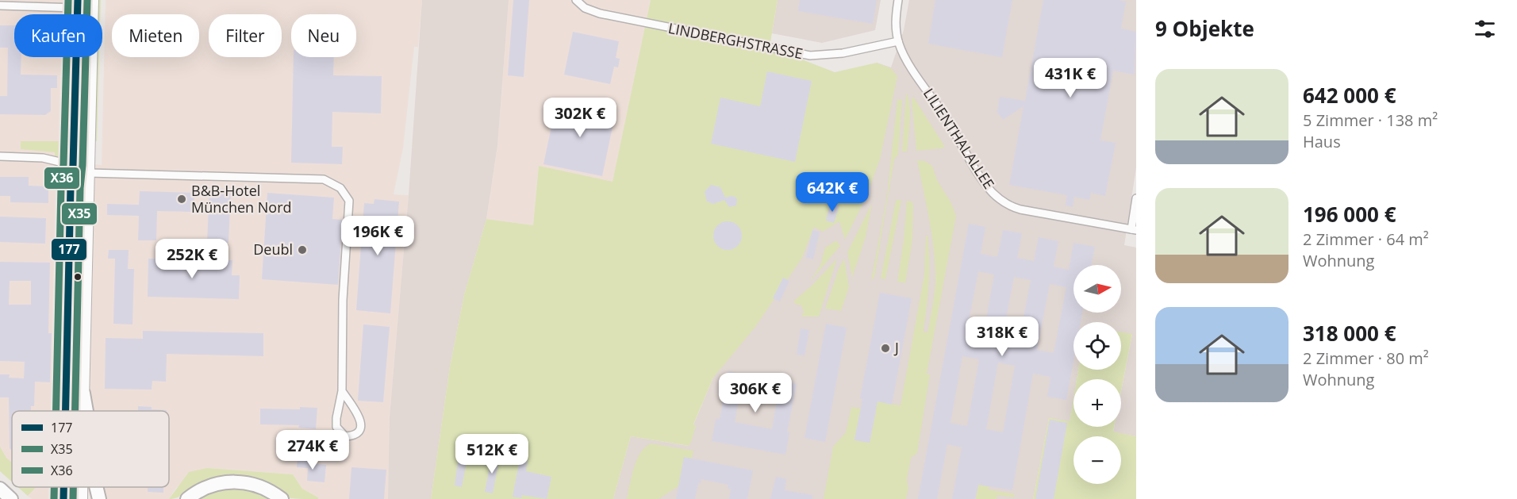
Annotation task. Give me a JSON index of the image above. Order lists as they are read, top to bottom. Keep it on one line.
{"streets":{"street":["LINDBERGHSTRASSE","LILIENTHALALLEE"]},"crossings":[["LINDBERGHSTRASSE","LILIENTHALALLEE"]],"places":["B&B-Hotel München Nord","Deubl","J"],"lines":["transit line 177","transit line X35","transit line X36"],"legend":["177","X35","X36"],"north":"right","page":{"heading":"9 Objekte","chip":["Kaufen","Mieten","Filter","Neu"],"list":[{"name":"642 000 €","note":"5 Zimmer · 138 m² · Haus"},{"name":"196 000 €","note":"2 Zimmer · 64 m² · Wohnung"},{"name":"318 000 €","note":"2 Zimmer · 80 m² · Wohnung"}],"price":["431K €","302K €","642K €","196K €","252K €","318K €","306K €","274K €","512K €"],"map_buttons":["+","−"]}}
